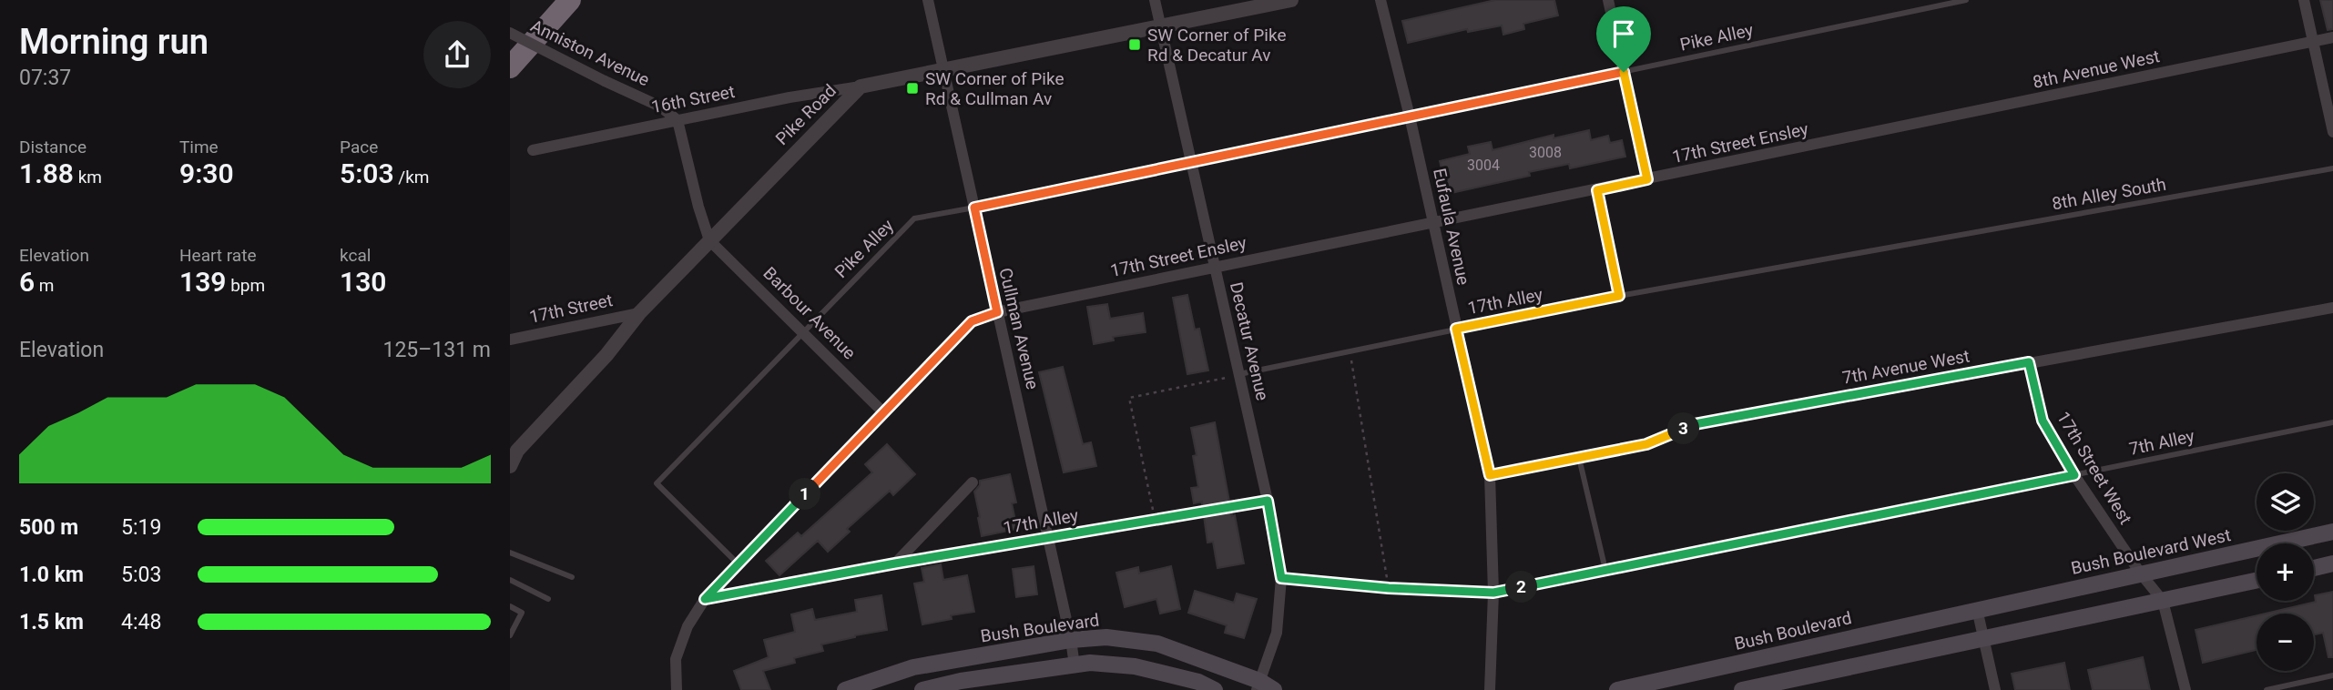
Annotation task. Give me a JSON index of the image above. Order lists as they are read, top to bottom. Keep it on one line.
{"streets":{"main road":["Bush Boulevard West","Bush Boulevard"],"street":["Anniston Avenue","8th Avenue West","16th Street","Pike Road","17th Street Ensley","Eufaula Avenue","17th Alley","17th Street","Barbour Avenue","Cullman Avenue","Decatur Avenue","7th Avenue West","17th Street West"],"lane":["Pike Alley","8th Alley South","7th Alley"]},"crossings":[["Pike Alley","17th Street Ensley"],["Pike Alley","Eufaula Avenue"],["Pike Alley","Barbour Avenue"],["Pike Alley","Cullman Avenue"],["Pike Alley","Decatur Avenue"],["Anniston Avenue","16th Street"],["8th Avenue West","17th Street Ensley"],["16th Street","Pike Road"],["Pike Road","17th Street"],["Pike Road","Barbour Avenue"],["Pike Road","Cullman Avenue"],["Pike Road","Decatur Avenue"],["17th Street Ensley","Eufaula Avenue"],["17th Street Ensley","17th Alley"],["17th Street Ensley","Barbour Avenue"],["17th Street Ensley","Cullman Avenue"],["17th Street Ensley","Decatur Avenue"],["8th Alley South","17th Alley"],["Eufaula Avenue","17th Alley"],["Eufaula Avenue","7th Avenue West"],["Eufaula Avenue","7th Alley"],["17th Alley","Cullman Avenue"],["17th Alley","Decatur Avenue"],["Cullman Avenue","Bush Boulevard"],["Decatur Avenue","7th Alley"],["Decatur Avenue","Bush Boulevard"],["7th Avenue West","17th Street West"],["7th Alley","17th Street West"],["17th Street West","Bush Boulevard West"],["Bush Boulevard West","Bush Boulevard"]],"places":{"transit":["SW Corner of Pike Rd & Decatur Av","SW Corner of Pike Rd & Cullman Av"]},"house_numbers":["3008","3004"],"page":{"heading":["Morning run","07:37"],"stats":[["Distance","1.88 km"],["Time","9:30"],["Pace","5:03 /km"],["Elevation","6 m"],["Heart rate","139 bpm"],["kcal","130"]],"chart":["Elevation","125–131 m"],"pins":["3","1","2"],"map_buttons":["+","−"],"list":[{"name":"500 m","note":"5:19"},{"name":"1.0 km","note":"5:03"},{"name":"1.5 km","note":"4:48"}]}}
